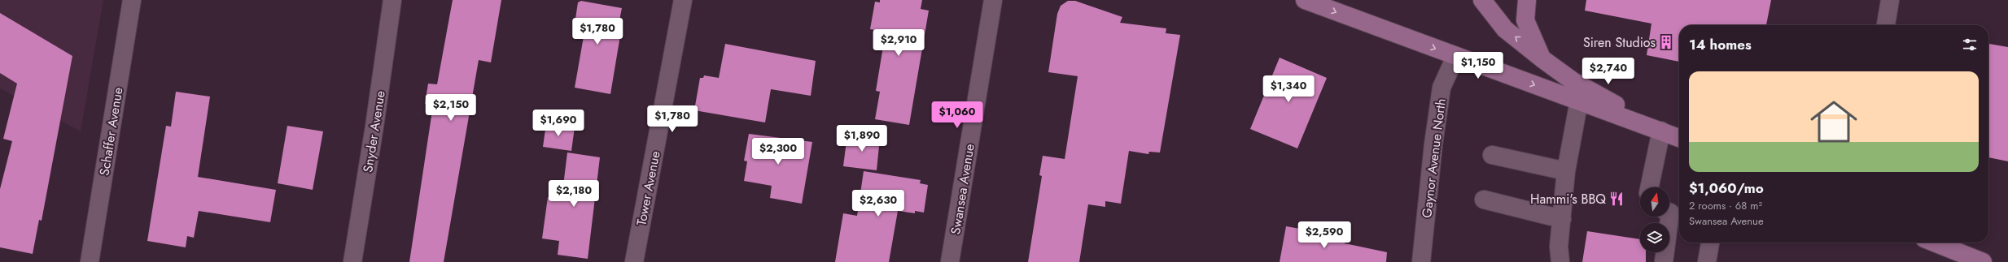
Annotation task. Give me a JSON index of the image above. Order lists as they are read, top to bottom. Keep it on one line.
{"streets":{"street":["Schaffer Avenue","Snyder Avenue","Gaynor Avenue North","Tower Avenue","Swansea Avenue"]},"places":{"building":["Siren Studios"],"restaurant":["Hammi's BBQ"]},"north":"top","page":{"price":["$1,780","$2,910","$1,150","$2,740","$1,340","$2,150","$1,060","$1,780","$1,690","$1,890","$2,300","$2,180","$2,630","$2,590"],"heading":"14 homes","list":[{"name":"$1,060/mo","note":"2 rooms · 68 m² · Swansea Avenue"}]}}
